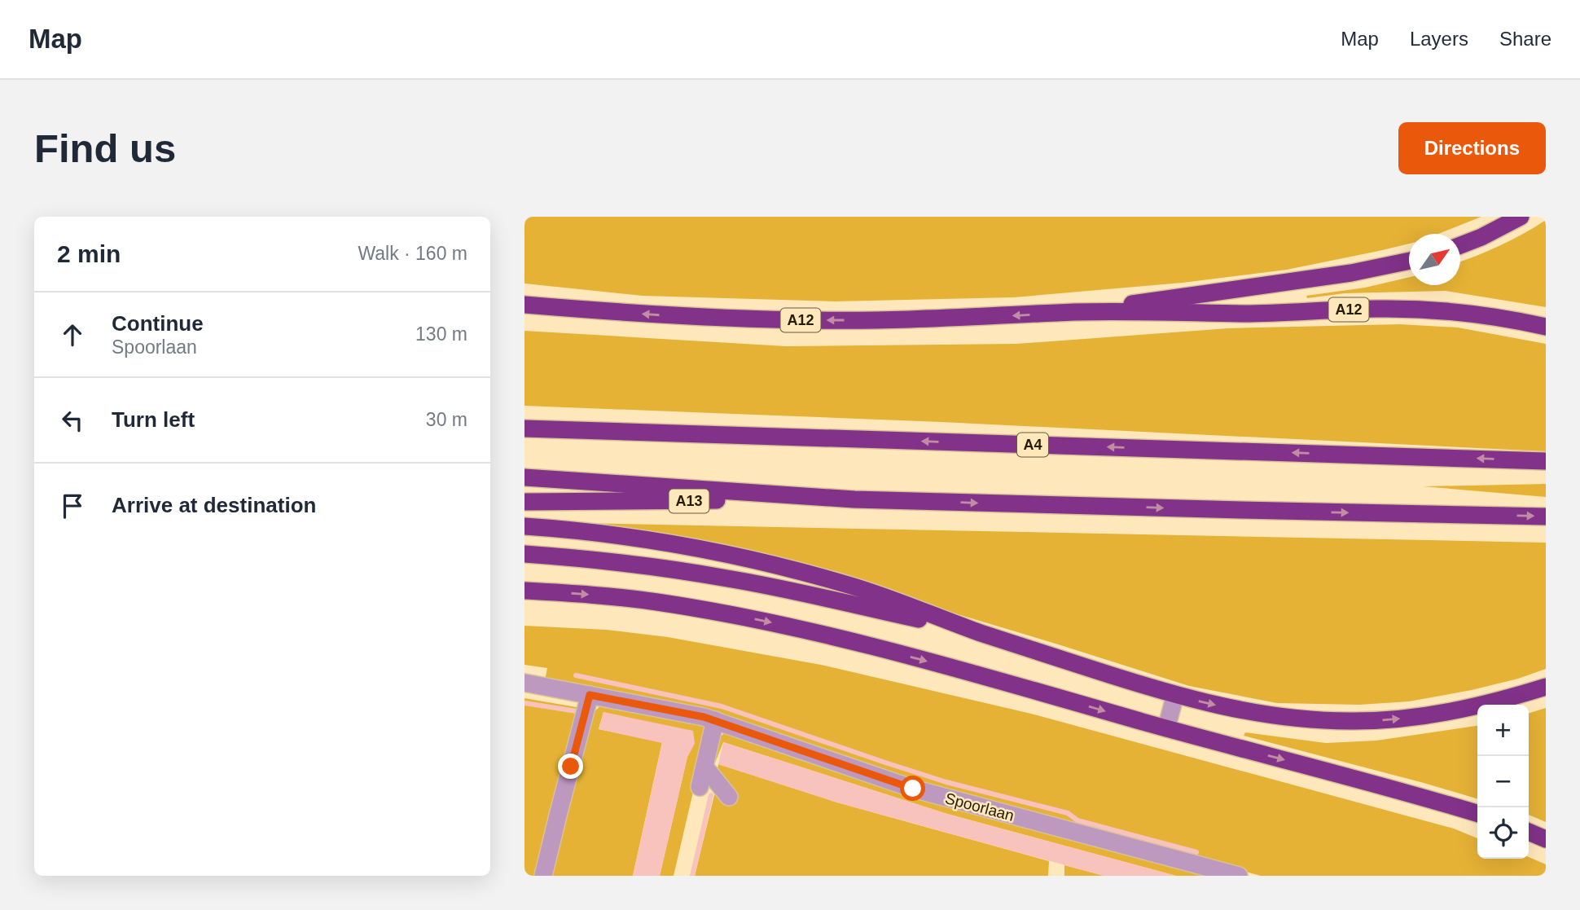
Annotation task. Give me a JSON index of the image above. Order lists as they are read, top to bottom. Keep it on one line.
{"streets":{"highway":["A12","A4","A13"],"street":["Spoorlaan"]},"north":"top right","page":{"header":"Map","nav":["Map","Layers","Share"],"buttons":"Directions","title":"Find us","heading":["2 min","Walk · 160 m"],"list":[["Continue","Spoorlaan","130 m"],["Turn left","30 m"],"Arrive at destination"],"map_buttons":["+","−"]}}
